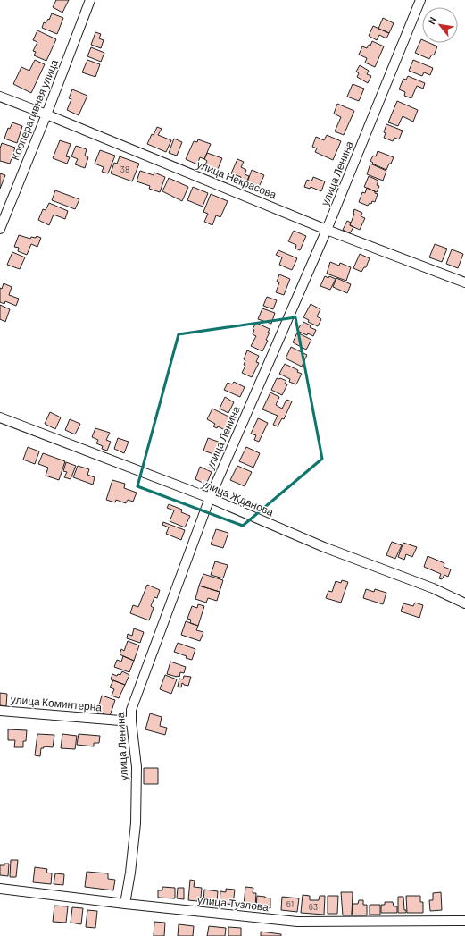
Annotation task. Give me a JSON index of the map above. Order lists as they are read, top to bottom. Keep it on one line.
{"streets":{"street":["Кооперативная улица","улица Ленина","улица Некрасова","улица Жданова","улица Коминтерна","улица Тузлова"]},"crossings":[["Кооперативная улица","улица Некрасова"],["улица Ленина","улица Некрасова"],["улица Ленина","улица Жданова"],["улица Ленина","улица Коминтерна"],["улица Ленина","улица Тузлова"]],"house_numbers":["38","61","63"],"north":"top left"}
